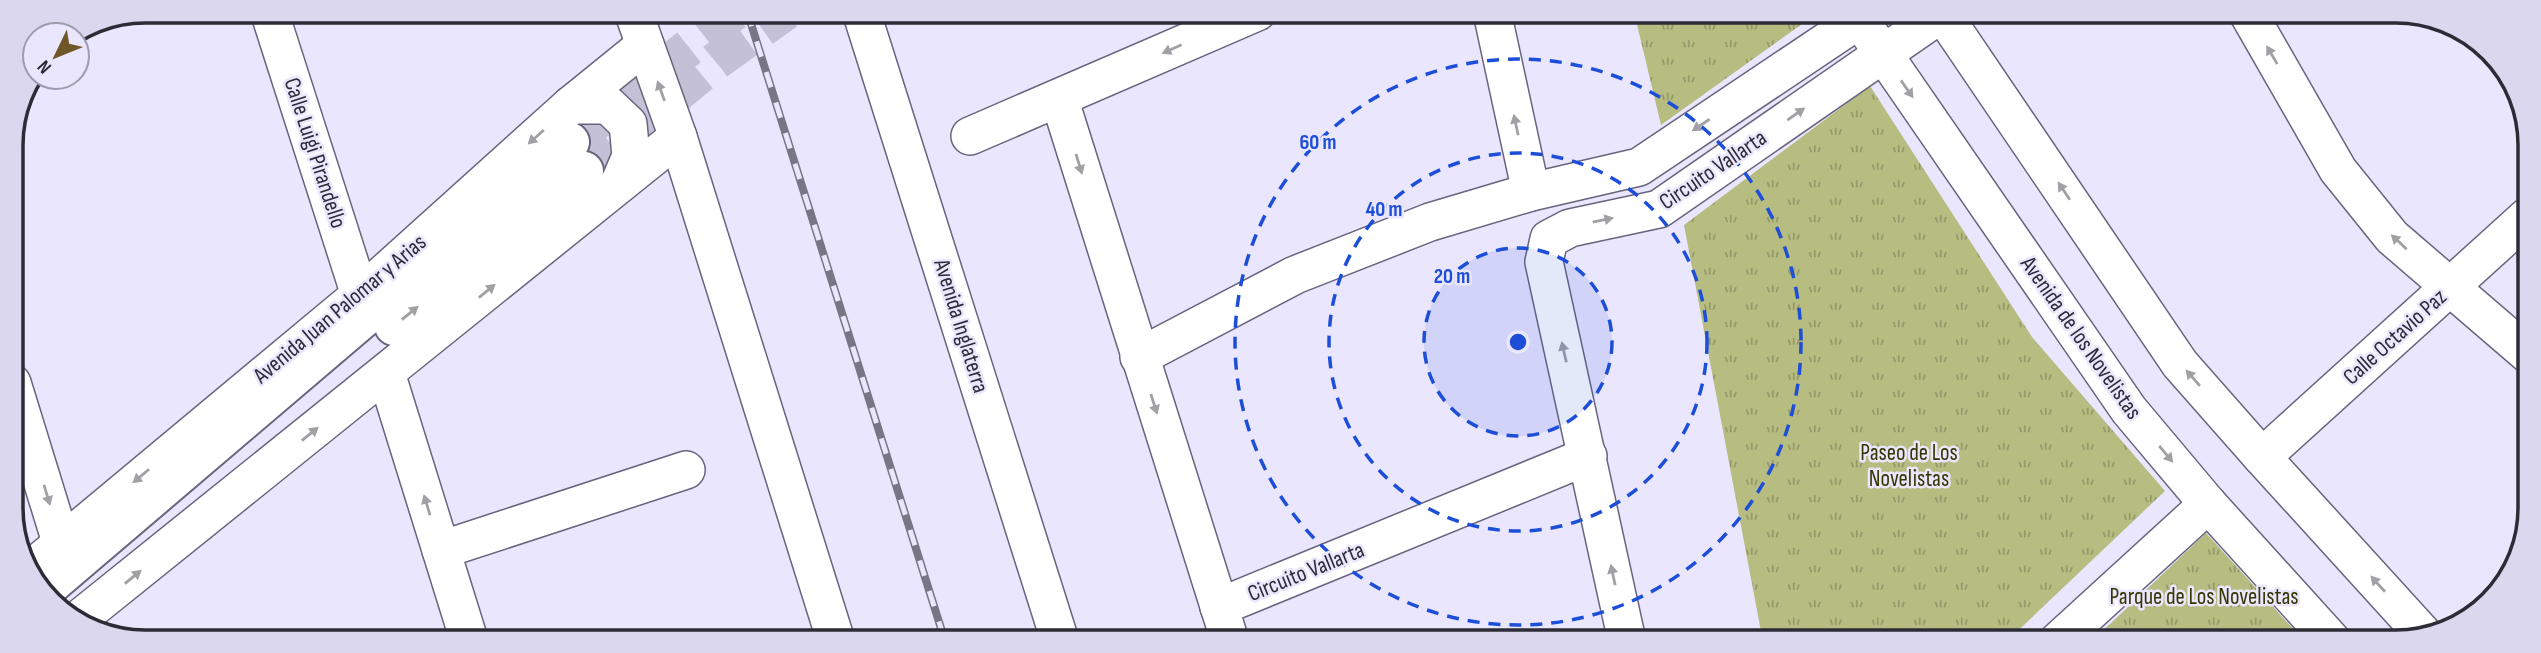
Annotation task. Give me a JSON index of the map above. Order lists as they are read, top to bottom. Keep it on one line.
{"streets":{"main road":["Avenida Juan Palomar y Arias"],"street":["Calle Luigi Pirandello","Circuito Vallarta","Avenida Inglaterra","Calle Octavio Paz","Avenida de los Novelistas"]},"crossings":[["Calle Luigi Pirandello","Avenida Juan Palomar y Arias"],["Circuito Vallarta","Avenida de los Novelistas"]],"parks":["Paseo de Los Novelistas","Parque de Los Novelistas"],"north":"bottom left","rings":["60 m","40 m","20 m"]}
